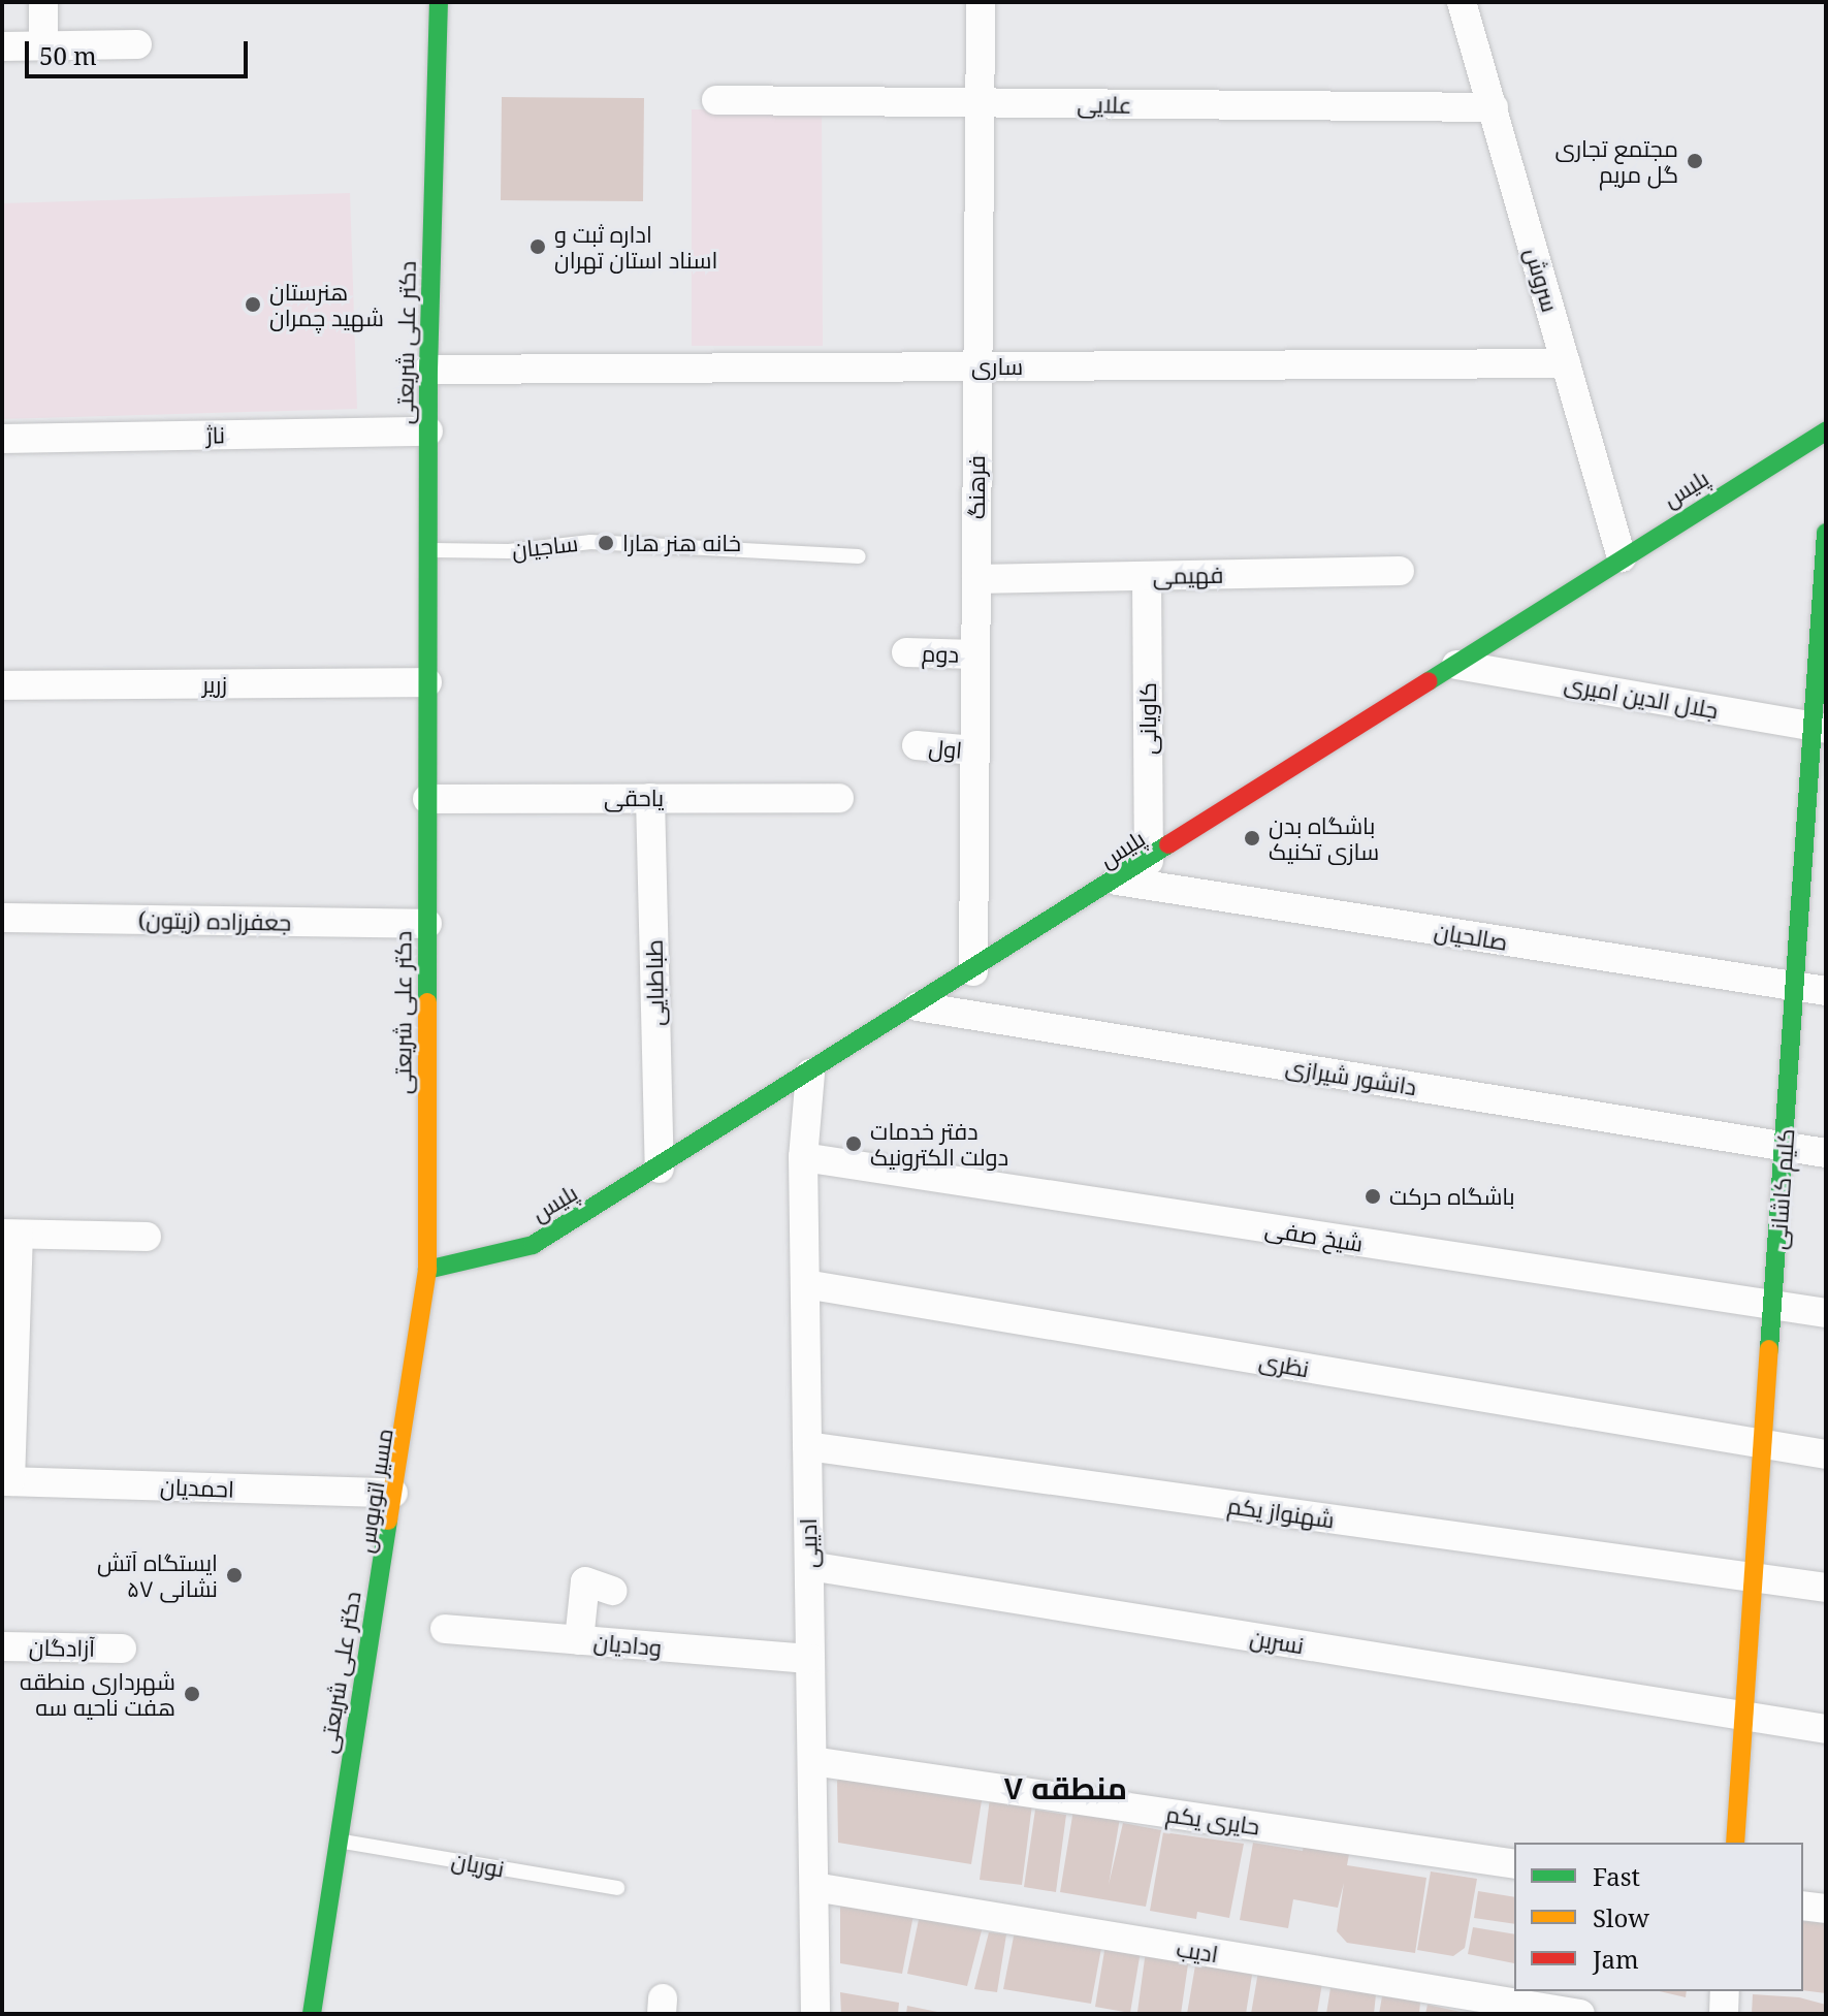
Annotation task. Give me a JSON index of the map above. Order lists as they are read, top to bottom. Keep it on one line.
{"streets":{"main road":["دکتر علی شریعتی","پلیس","کلیم کاشانی"],"street":["علایی","سروش","ساری","ناژ","فرهنگ","فهیمی","دوم","زریر","جلال الدین امیری","کاویانی","اول","یاحقی","جعفرزاده (زیتون)","صالحیان","طباطبایی","دانشور شیرازی","شیخ صفی","نظری","احمدیان","شهنواز یکم","ادیبی","نسرین","ودادیان","آزادگان","حایری یکم","ادیب"],"lane":["ساجیان","مسیر اتوبوس","نوریان"]},"crossings":[["علایی","سروش"],["علایی","فرهنگ"],["سروش","ساری"],["سروش","پلیس"],["دکتر علی شریعتی","ساری"],["دکتر علی شریعتی","ناژ"],["دکتر علی شریعتی","پلیس"],["دکتر علی شریعتی","ساجیان"],["دکتر علی شریعتی","زریر"],["دکتر علی شریعتی","یاحقی"],["دکتر علی شریعتی","جعفرزاده (زیتون)"],["دکتر علی شریعتی","احمدیان"],["دکتر علی شریعتی","مسیر اتوبوس"],["دکتر علی شریعتی","نوریان"],["ساری","فرهنگ"],["فرهنگ","پلیس"],["فرهنگ","فهیمی"],["فرهنگ","دوم"],["فرهنگ","اول"],["پلیس","جلال الدین امیری"],["پلیس","کاویانی"],["پلیس","صالحیان"],["پلیس","طباطبایی"],["پلیس","دانشور شیرازی"],["پلیس","مسیر اتوبوس"],["پلیس","ادیبی"],["فهیمی","کاویانی"],["جلال الدین امیری","کلیم کاشانی"],["یاحقی","طباطبایی"],["صالحیان","کلیم کاشانی"],["دانشور شیرازی","کلیم کاشانی"],["کلیم کاشانی","شیخ صفی"],["کلیم کاشانی","نظری"],["کلیم کاشانی","شهنواز یکم"],["کلیم کاشانی","نسرین"],["شیخ صفی","ادیبی"],["نظری","ادیبی"],["شهنواز یکم","ادیبی"],["ادیبی","نسرین"],["ادیبی","ودادیان"],["ادیبی","حایری یکم"],["ادیبی","ادیب"]],"districts":["منطقه ۷"],"places":["مجتمع تجاری گل مریم","اداره ثبت و اسناد استان تهران","هنرستان شهید چمران","خانه هنر هارا","باشگاه بدن سازی تکنیک","دفتر خدمات دولت الکترونیک","باشگاه حرکت","ایستگاه آتش نشانی ۵۷","شهرداری منطقه هفت ناحیه سه"],"legend":["Fast","Slow","Jam"],"scale_bar":"50 m"}
